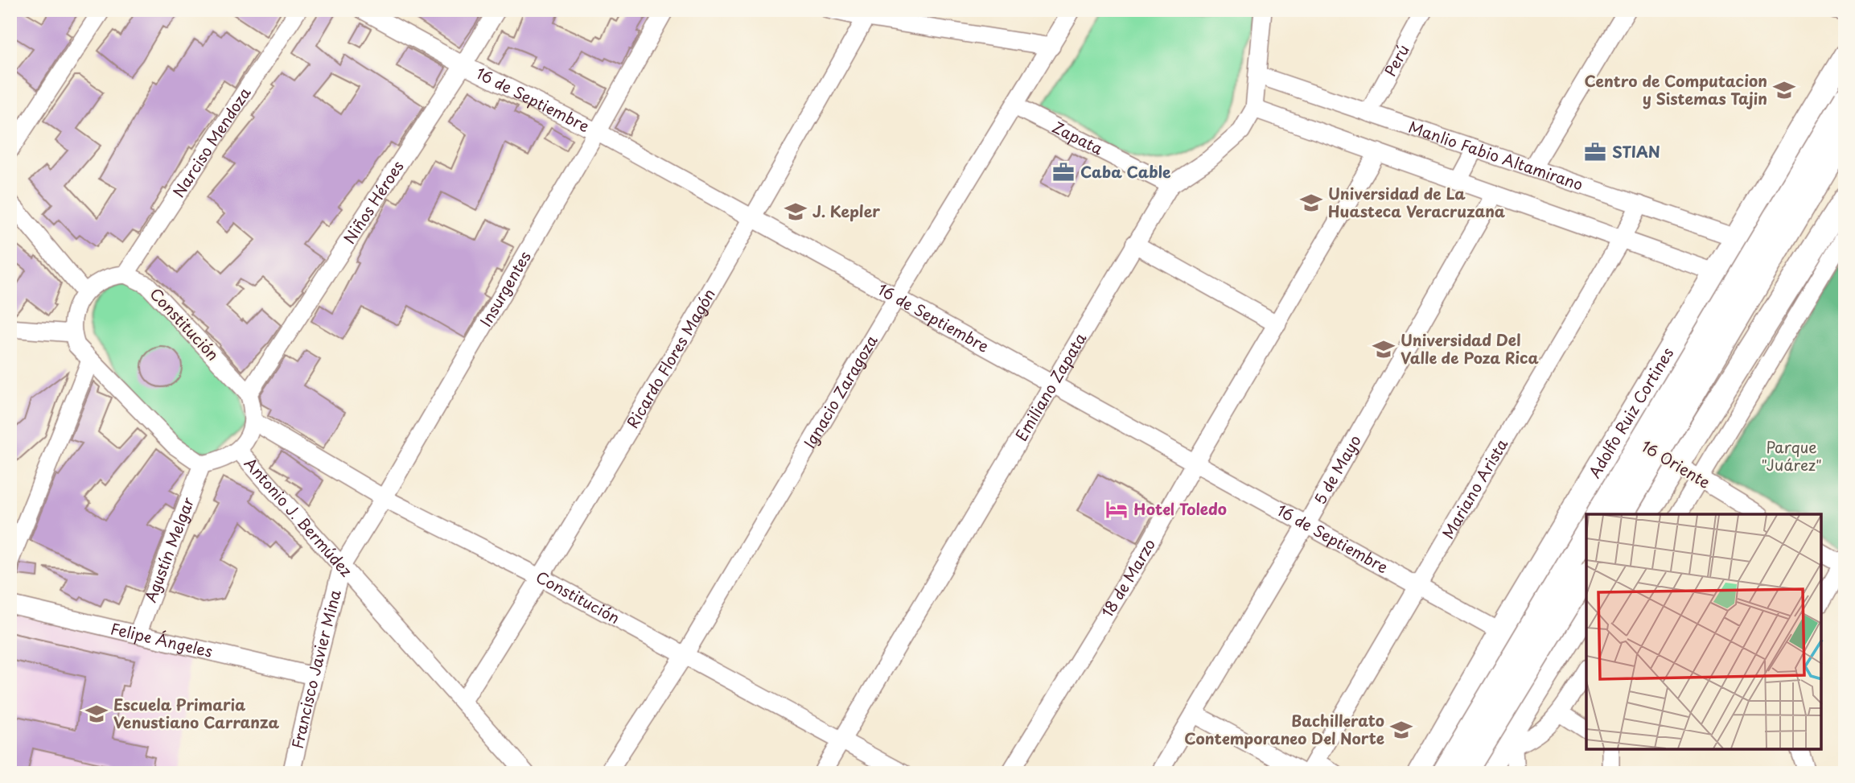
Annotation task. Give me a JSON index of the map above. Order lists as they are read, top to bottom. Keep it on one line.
{"streets":{"main road":["Adolfo Ruiz Cortines"],"street":["Perú","16 de Septiembre","Zapata","Narciso Mendoza","Manlio Fabio Altamirano","Niños Héroes","Insurgentes","Constitución","Ricardo Flores Magón","Emiliano Zapata","Ignacio Zaragoza","16 Oriente","5 de Mayo","Mariano Arista","Antonio J. Bermúdez","Agustín Melgar","18 de Marzo","Felipe Ángeles","Francisco Javier Mina"]},"crossings":[["Perú","Manlio Fabio Altamirano"],["16 de Septiembre","Niños Héroes"],["16 de Septiembre","Insurgentes"],["16 de Septiembre","Ricardo Flores Magón"],["16 de Septiembre","Emiliano Zapata"],["16 de Septiembre","Ignacio Zaragoza"],["16 de Septiembre","Adolfo Ruiz Cortines"],["16 de Septiembre","5 de Mayo"],["16 de Septiembre","Mariano Arista"],["16 de Septiembre","18 de Marzo"],["Zapata","Emiliano Zapata"],["Zapata","Ignacio Zaragoza"],["Narciso Mendoza","Constitución"],["Manlio Fabio Altamirano","Emiliano Zapata"],["Manlio Fabio Altamirano","Adolfo Ruiz Cortines"],["Manlio Fabio Altamirano","Mariano Arista"],["Niños Héroes","Constitución"],["Insurgentes","Constitución"],["Insurgentes","Antonio J. Bermúdez"],["Insurgentes","Francisco Javier Mina"],["Constitución","Ricardo Flores Magón"],["Constitución","Emiliano Zapata"],["Constitución","Ignacio Zaragoza"],["Ricardo Flores Magón","Antonio J. Bermúdez"],["Adolfo Ruiz Cortines","16 Oriente"],["Antonio J. Bermúdez","Agustín Melgar"],["Antonio J. Bermúdez","Francisco Javier Mina"],["Agustín Melgar","Felipe Ángeles"],["Felipe Ángeles","Francisco Javier Mina"]],"parks":["Parque \"Juárez\""],"places":{"school or university":["Centro de Computacion y Sistemas Tajin","Universidad de La Huasteca Veracruzana","J. Kepler","Universidad Del Valle de Poza Rica","Escuela Primaria Venustiano Carranza","Bachillerato Contemporaneo Del Norte"],"office":["STIAN","Caba Cable"],"hotel":["Hotel Toledo"]}}
